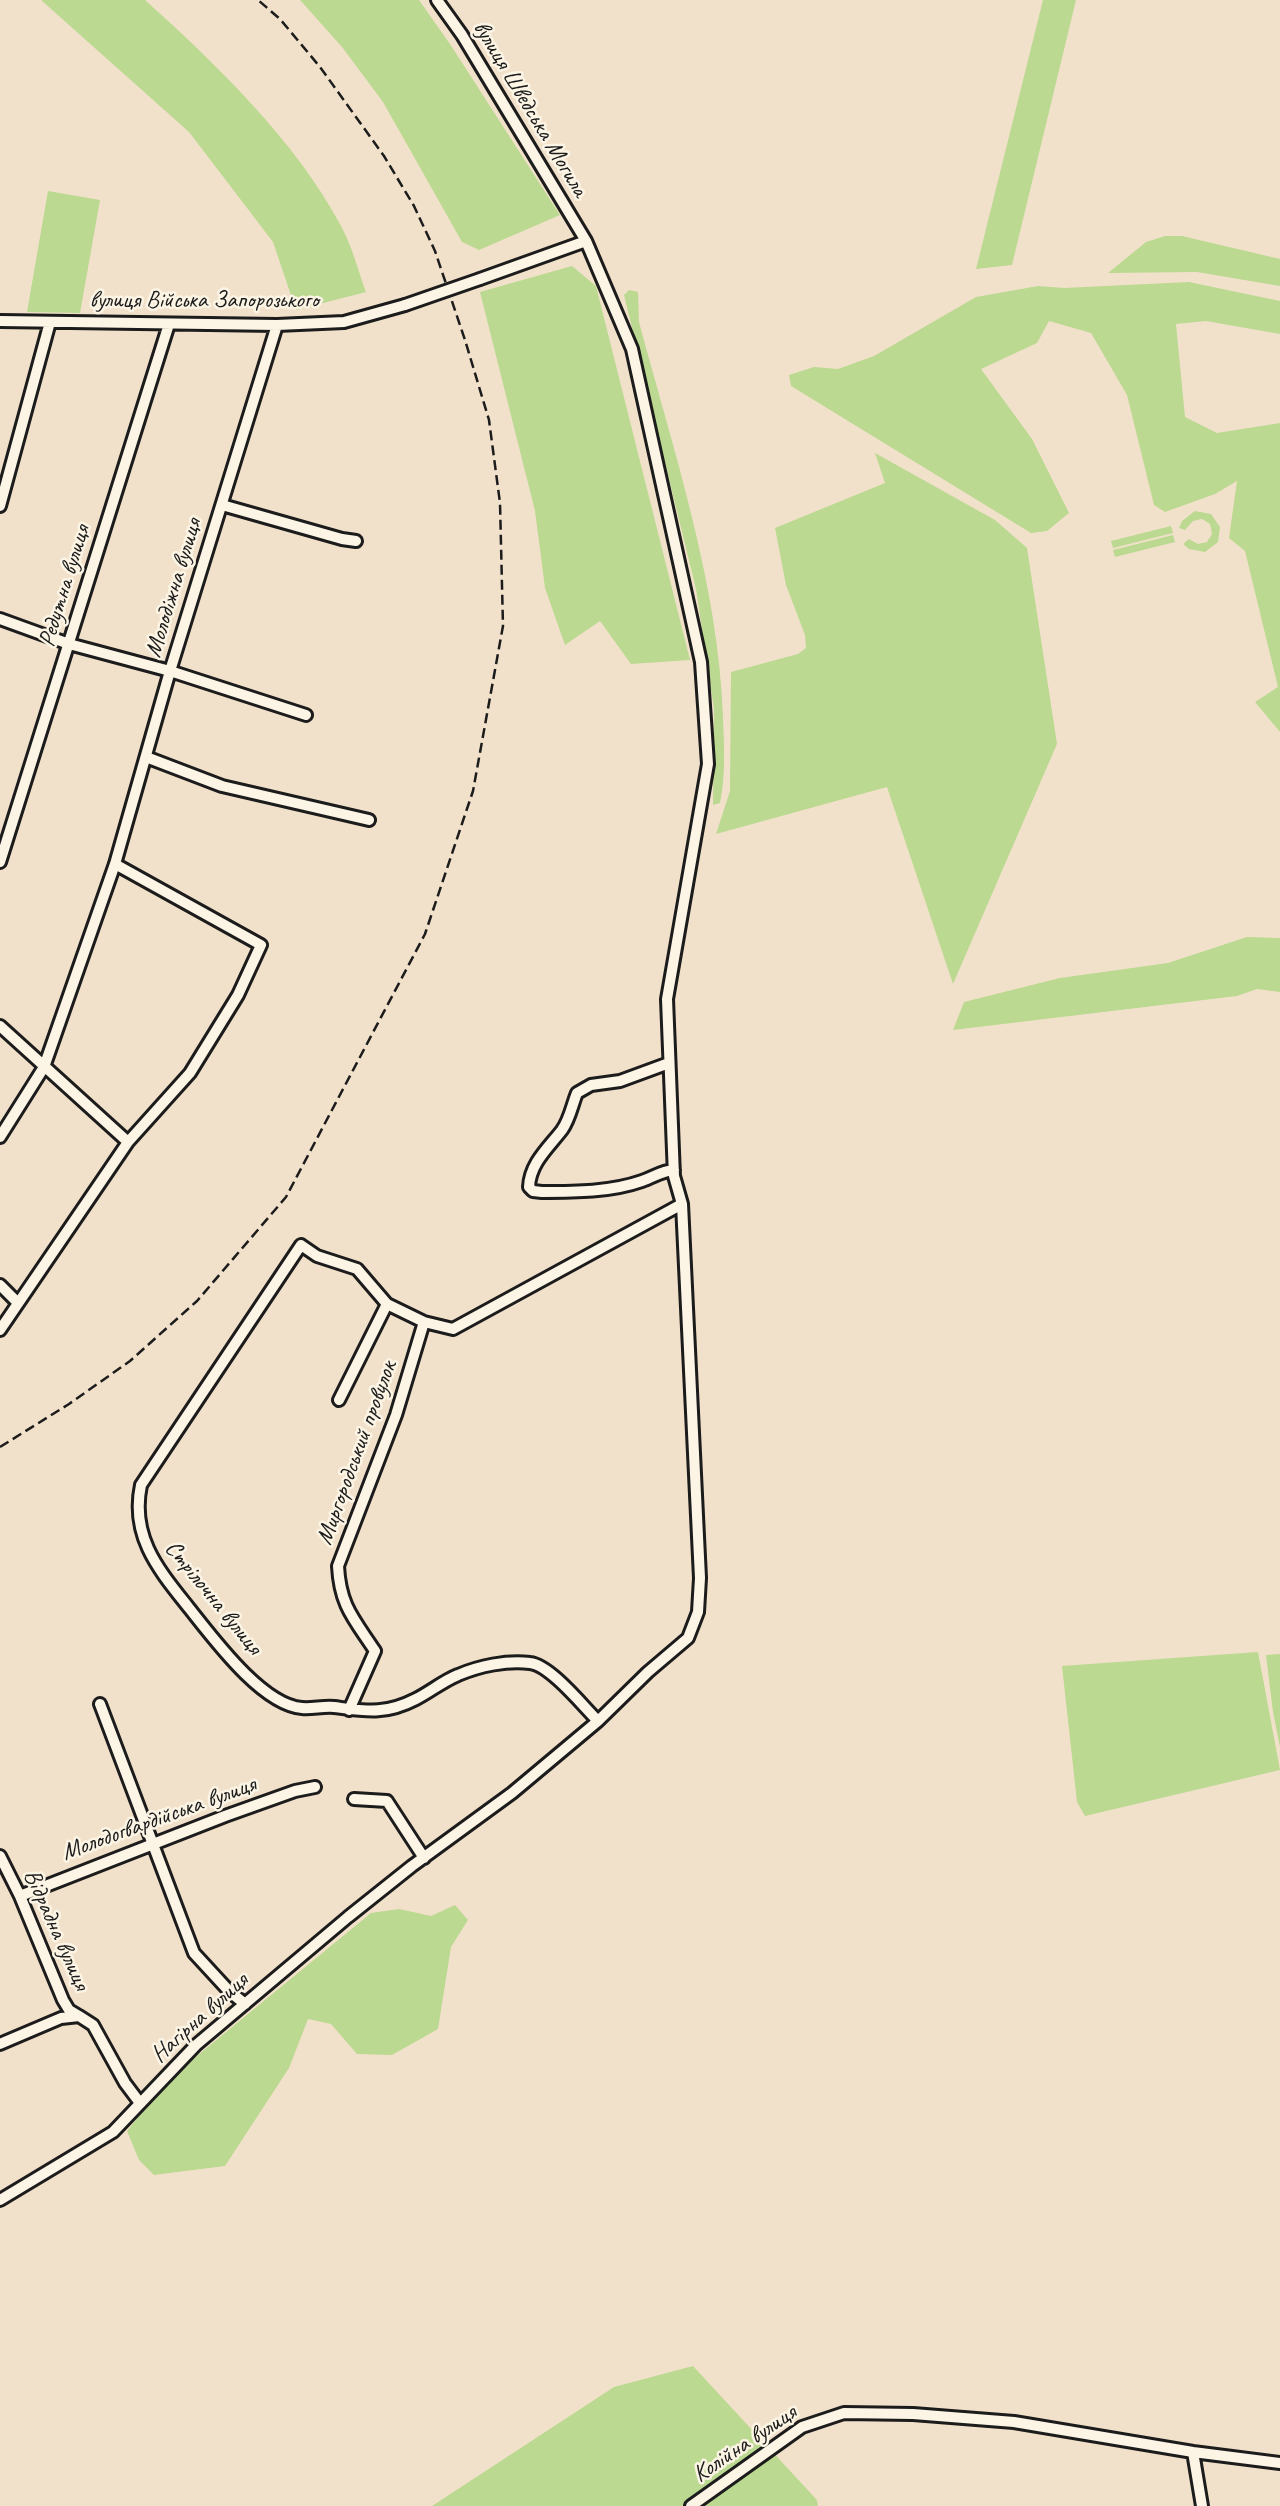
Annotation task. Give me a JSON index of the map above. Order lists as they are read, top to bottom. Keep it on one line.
{"streets":{"street":["вулиця Шведська Могила","вулиця Війська Запорозького","Редутна вулиця","Молодіжна вулиця","Миргородський провулок","Стрілочна вулиця","Молодогвардійська вулиця","Відрадна вулиця","Нагірна вулиця","Колійна вулиця"]},"crossings":[["вулиця Шведська Могила","вулиця Війська Запорозького"],["вулиця Шведська Могила","Нагірна вулиця"],["вулиця Війська Запорозького","Редутна вулиця"],["вулиця Війська Запорозького","Молодіжна вулиця"],["Миргородський провулок","Стрілочна вулиця"],["Стрілочна вулиця","Нагірна вулиця"],["Молодогвардійська вулиця","Відрадна вулиця"],["Відрадна вулиця","Нагірна вулиця"]]}
